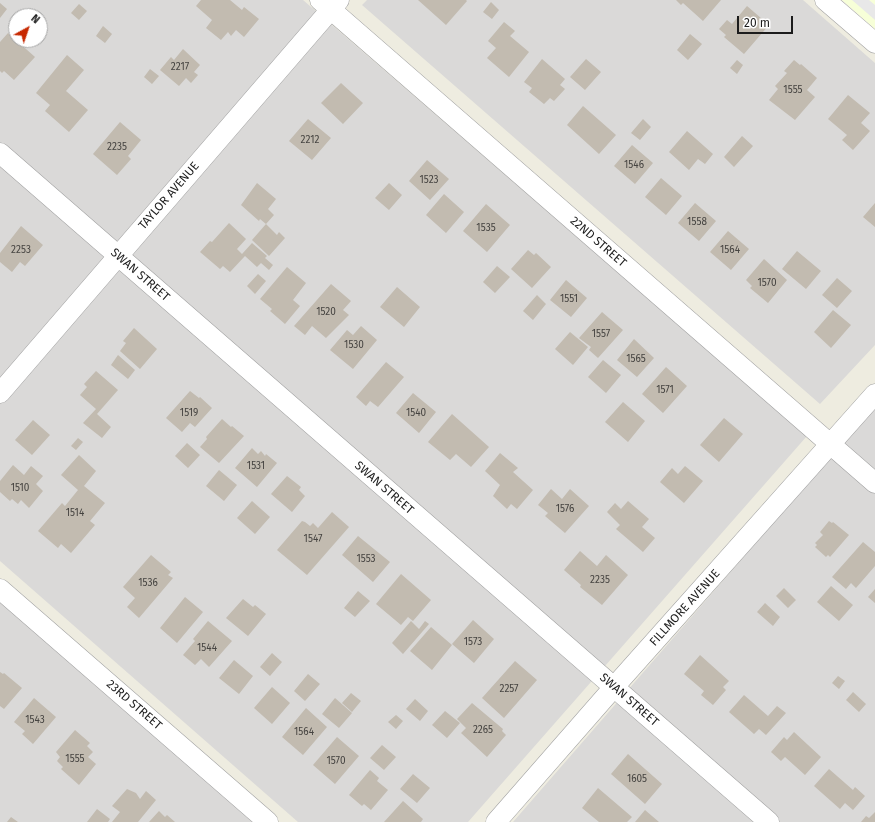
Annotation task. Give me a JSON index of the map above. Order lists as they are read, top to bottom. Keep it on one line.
{"streets":{"street":["TAYLOR AVENUE","22ND STREET","SWAN STREET","FILLMORE AVENUE","23RD STREET"]},"crossings":[["TAYLOR AVENUE","22ND STREET"],["TAYLOR AVENUE","SWAN STREET"],["22ND STREET","FILLMORE AVENUE"],["SWAN STREET","FILLMORE AVENUE"]],"house_numbers":["2217","1555","2212","2235","1546","1523","1558","1535","2253","1564","1570","1551","1520","1557","1530","1565","1571","1519","1540","1531","1510","1576","1514","1547","1553","2235","1536","1573","1544","2257","1543","2265","1564","1555","1570","1605"],"scale_bar":"20 m","north":"top right"}
